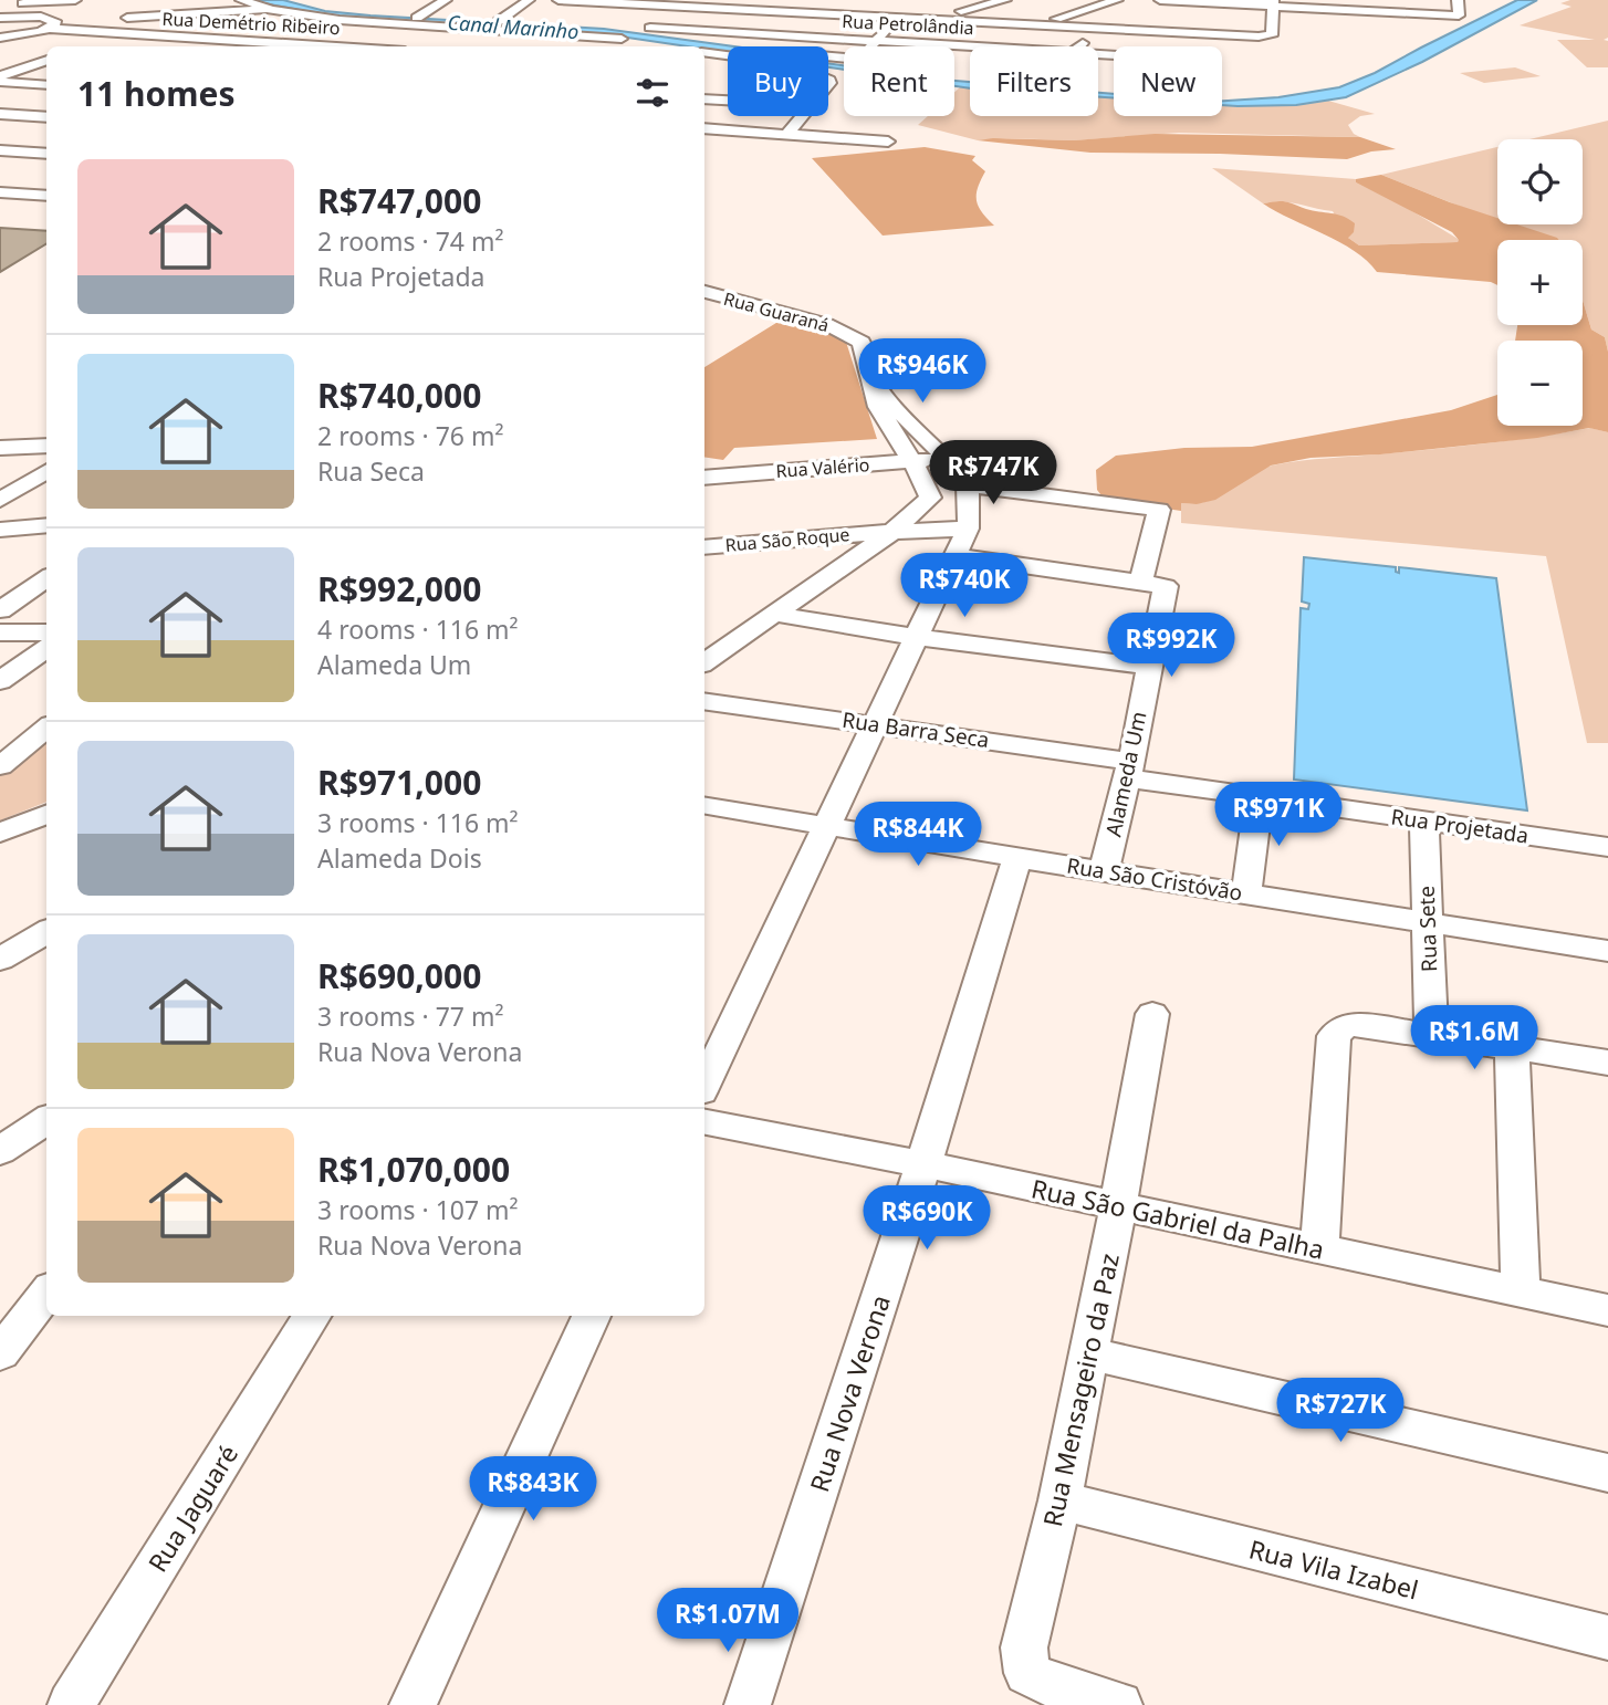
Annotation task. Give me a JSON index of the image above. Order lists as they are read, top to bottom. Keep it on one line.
{"streets":{"street":["Rua Demétrio Ribeiro","Rua Petrolândia","Rua Guaraná","Rua Valério","Rua São Roque","Rua Barra Seca","Alameda Um","Rua Projetada","Rua São Cristóvão","Rua Sete","Rua São Gabriel da Palha","Rua Mensageiro da Paz","Rua Nova Verona","Rua Jaguaré","Rua Vila Izabel"]},"crossings":[["Rua Guaraná","Rua Valério"],["Rua Barra Seca","Alameda Um"],["Rua Barra Seca","Rua Projetada"],["Alameda Um","Rua Projetada"],["Alameda Um","Rua São Cristóvão"],["Rua Projetada","Rua Sete"],["Rua São Cristóvão","Rua Sete"],["Rua São Cristóvão","Rua Nova Verona"],["Rua São Gabriel da Palha","Rua Mensageiro da Paz"],["Rua São Gabriel da Palha","Rua Nova Verona"],["Rua Mensageiro da Paz","Rua Vila Izabel"]],"water":["Canal Marinho"],"page":{"chip":["Buy","Rent","Filters","New"],"heading":"11 homes","map_buttons":["+","−"],"list":[{"name":"R$747,000","note":"2 rooms · 74 m² · Rua Projetada"},{"name":"R$740,000","note":"2 rooms · 76 m² · Rua Seca"},{"name":"R$992,000","note":"4 rooms · 116 m² · Alameda Um"},{"name":"R$971,000","note":"3 rooms · 116 m² · Alameda Dois"},{"name":"R$690,000","note":"3 rooms · 77 m² · Rua Nova Verona"},{"name":"R$1,070,000","note":"3 rooms · 107 m² · Rua Nova Verona"}],"price":["R$946K","R$747K","R$740K","R$992K","R$971K","R$844K","R$1.6M","R$690K","R$727K","R$843K","R$1.07M"]}}
